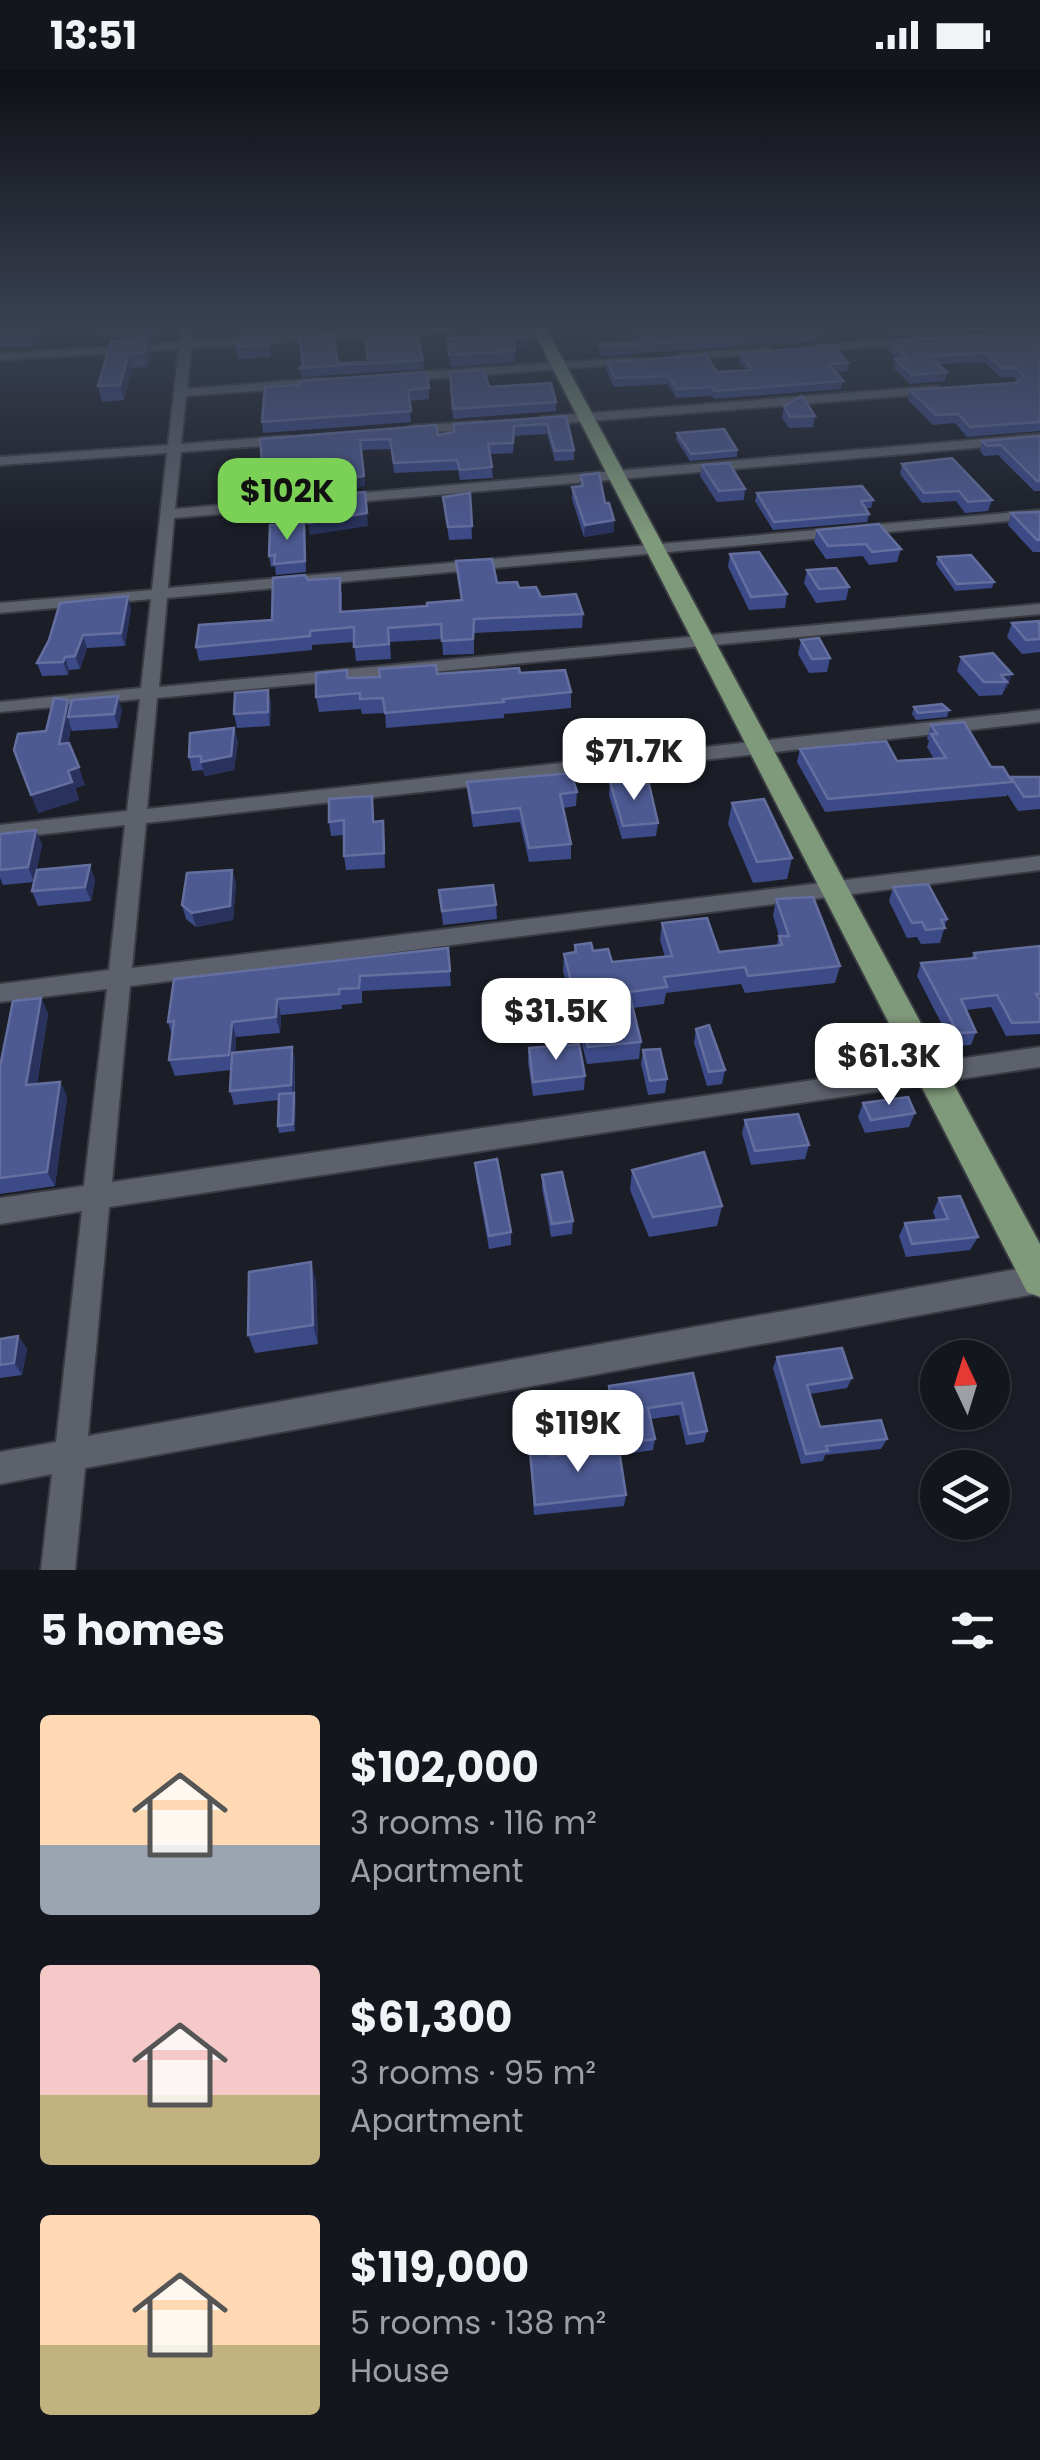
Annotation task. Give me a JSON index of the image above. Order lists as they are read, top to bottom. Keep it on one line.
{"north":"top","page":{"status":"13:51","price":["$102K","$71.7K","$31.5K","$61.3K","$119K"],"heading":"5 homes","list":[{"name":"$102,000","note":"3 rooms · 116 m² · Apartment"},{"name":"$61,300","note":"3 rooms · 95 m² · Apartment"},{"name":"$119,000","note":"5 rooms · 138 m² · House"}]}}
